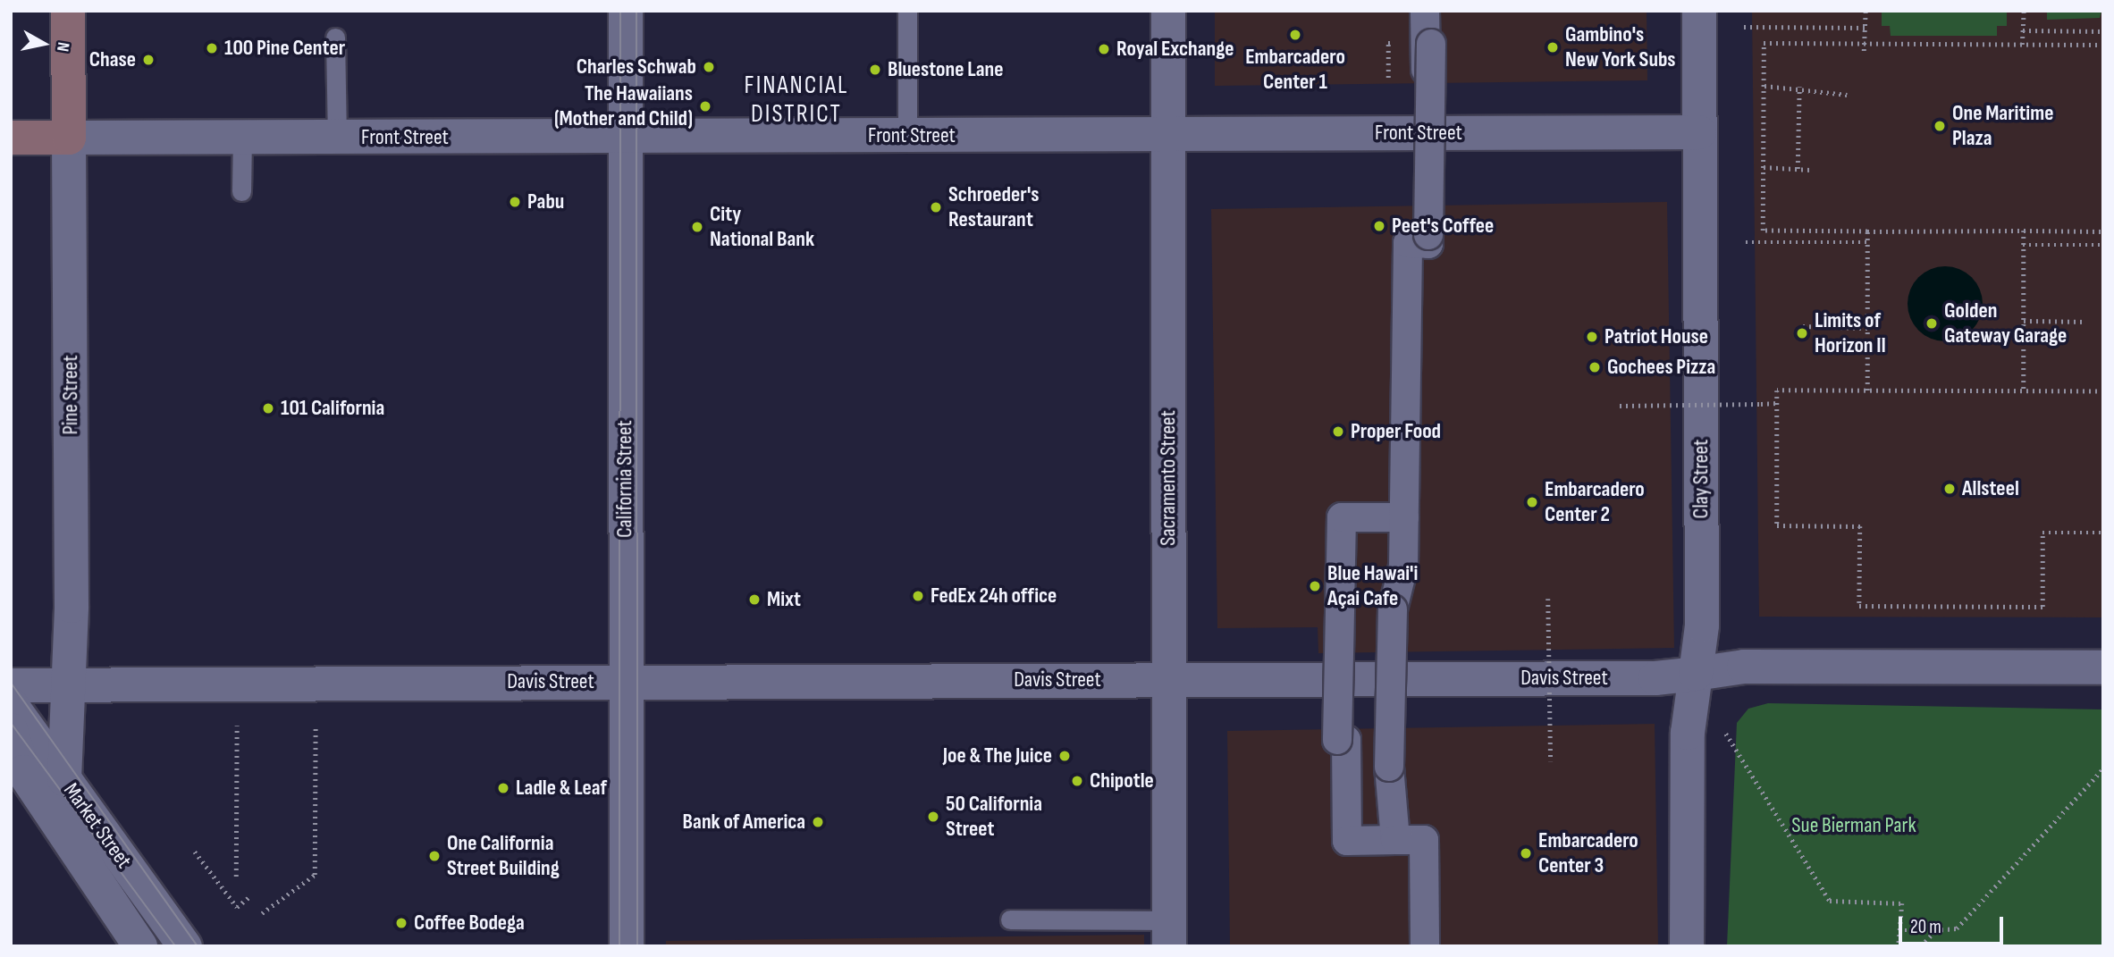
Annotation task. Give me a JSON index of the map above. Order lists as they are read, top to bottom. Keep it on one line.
{"streets":{"main road":["Front Street","Pine Street"],"street":["Sacramento Street","California Street","Clay Street","Davis Street","Market Street"]},"crossings":[["Front Street","Pine Street"],["Front Street","Sacramento Street"],["Front Street","California Street"],["Front Street","Clay Street"],["Pine Street","Davis Street"],["Pine Street","Market Street"],["Sacramento Street","Davis Street"],["California Street","Davis Street"],["Clay Street","Davis Street"]],"districts":["FINANCIAL DISTRICT"],"parks":["Sue Bierman Park"],"places":["Embarcadero Center 1","Gambino's New York Subs","100 Pine Center","Royal Exchange","Chase","Charles Schwab","Bluestone Lane","The Hawaiians (Mother and Child)","One Maritime Plaza","Pabu","Schroeder's Restaurant","Peet's Coffee","City National Bank","Golden Gateway Garage","Limits of Horizon II","Patriot House","Gochees Pizza","101 California","Proper Food","Allsteel","Embarcadero Center 2","Blue Hawai'i Açai Cafe","FedEx 24h office","Mixt","Joe & The Juice","Chipotle","Ladle & Leaf","50 California Street","Bank of America","Embarcadero Center 3","One California Street Building","Coffee Bodega"],"scale_bar":"20 m","north":"right"}
